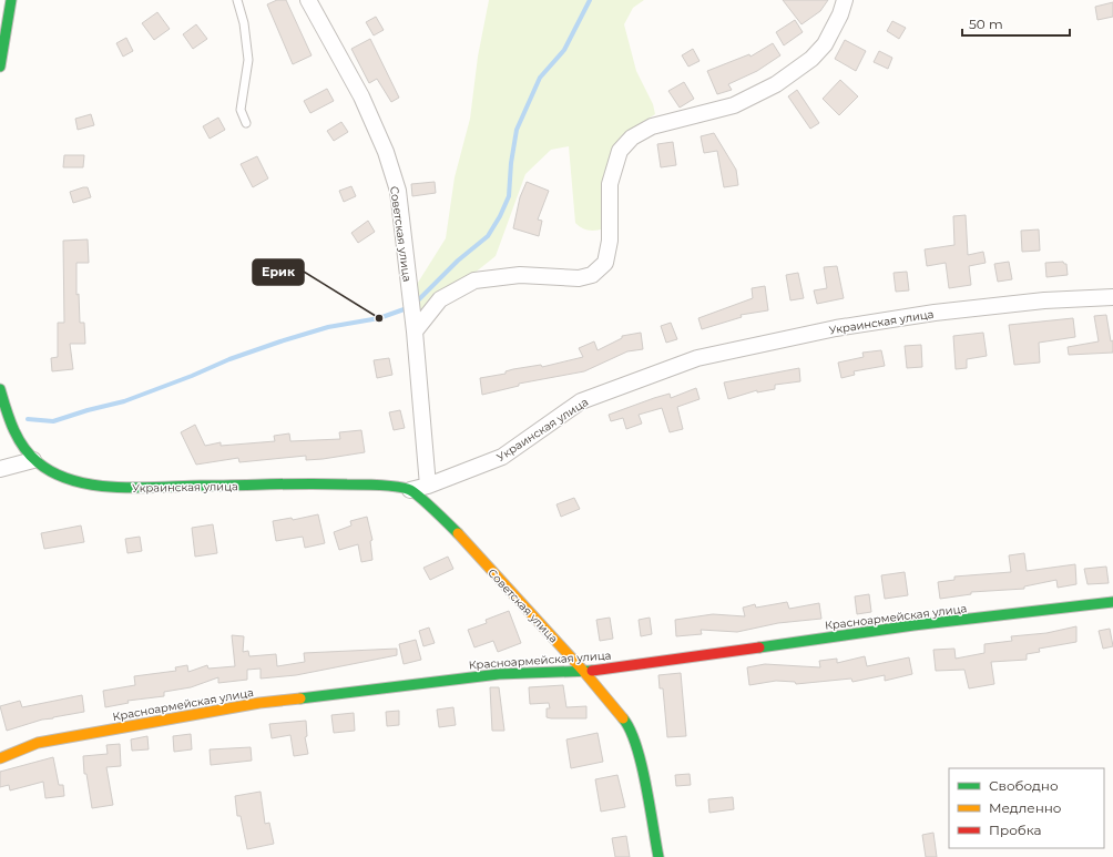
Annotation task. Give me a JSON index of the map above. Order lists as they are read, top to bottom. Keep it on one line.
{"streets":{"street":["Советская улица","Украинская улица","Красноармейская улица"]},"crossings":[["Советская улица","Украинская улица"],["Советская улица","Красноармейская улица"]],"places":["Ерик"],"legend":["Свободно","Медленно","Пробка"],"scale_bar":"50 m"}
